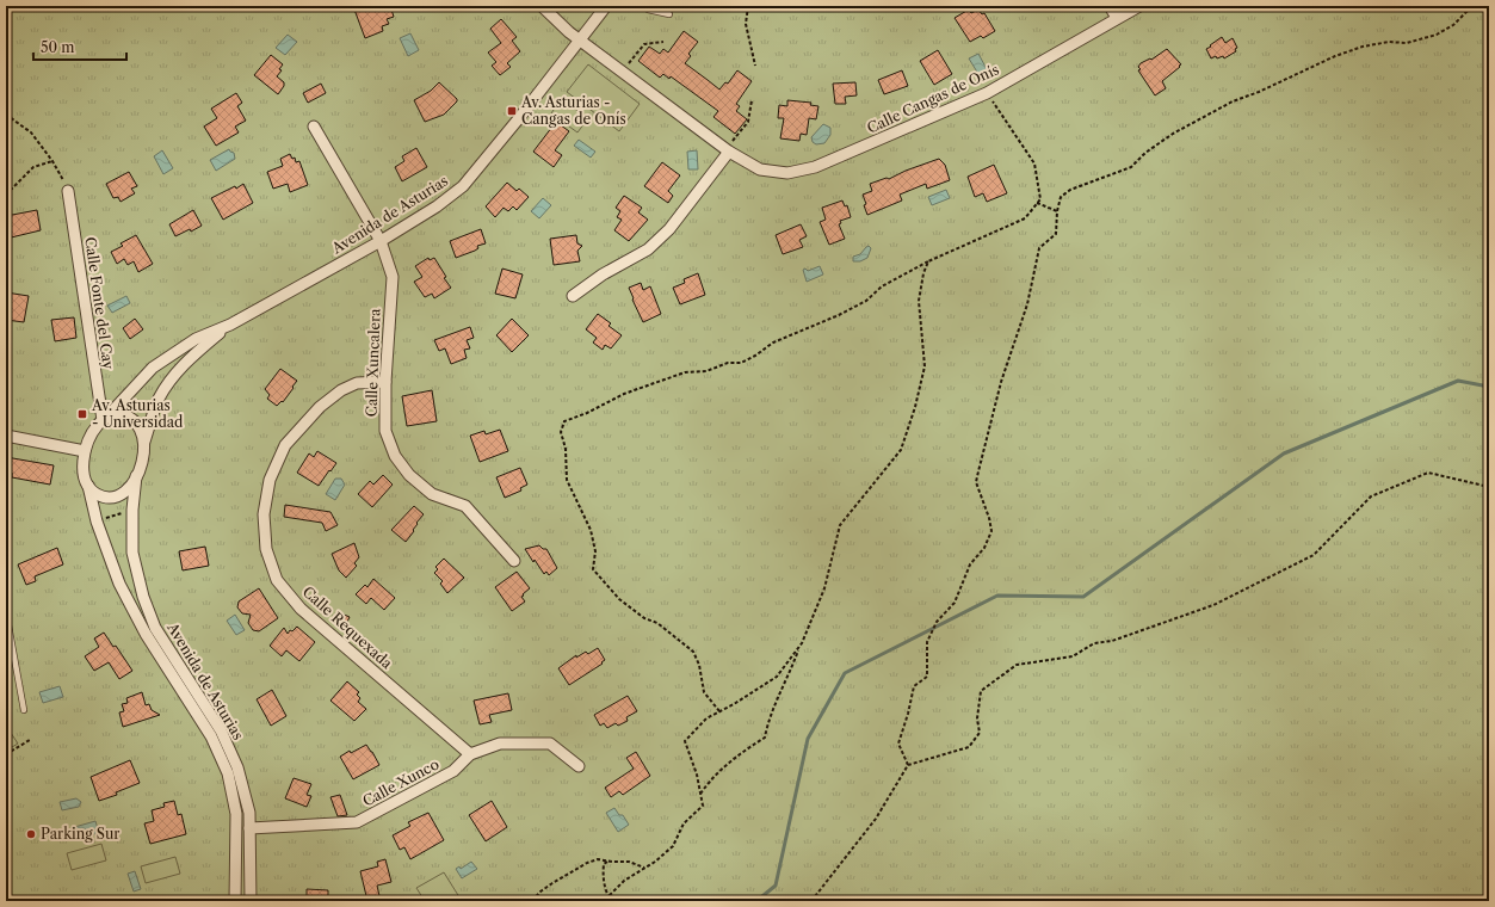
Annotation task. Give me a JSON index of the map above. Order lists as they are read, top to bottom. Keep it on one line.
{"streets":{"street":["Calle Cangas de Onís","Avenida de Asturias","Calle Fonte del Cay","Calle Xuncalera","Calle Requexada","Calle Xunco"]},"crossings":[["Calle Cangas de Onís","Avenida de Asturias"],["Avenida de Asturias","Calle Fonte del Cay"],["Avenida de Asturias","Calle Xuncalera"],["Avenida de Asturias","Calle Xunco"],["Calle Xuncalera","Calle Requexada"],["Calle Requexada","Calle Xunco"]],"places":{"transit":["Av. Asturias - Cangas de Onís","Av. Asturias - Universidad"],"other":["Parking Sur"]},"scale_bar":"50 m"}
